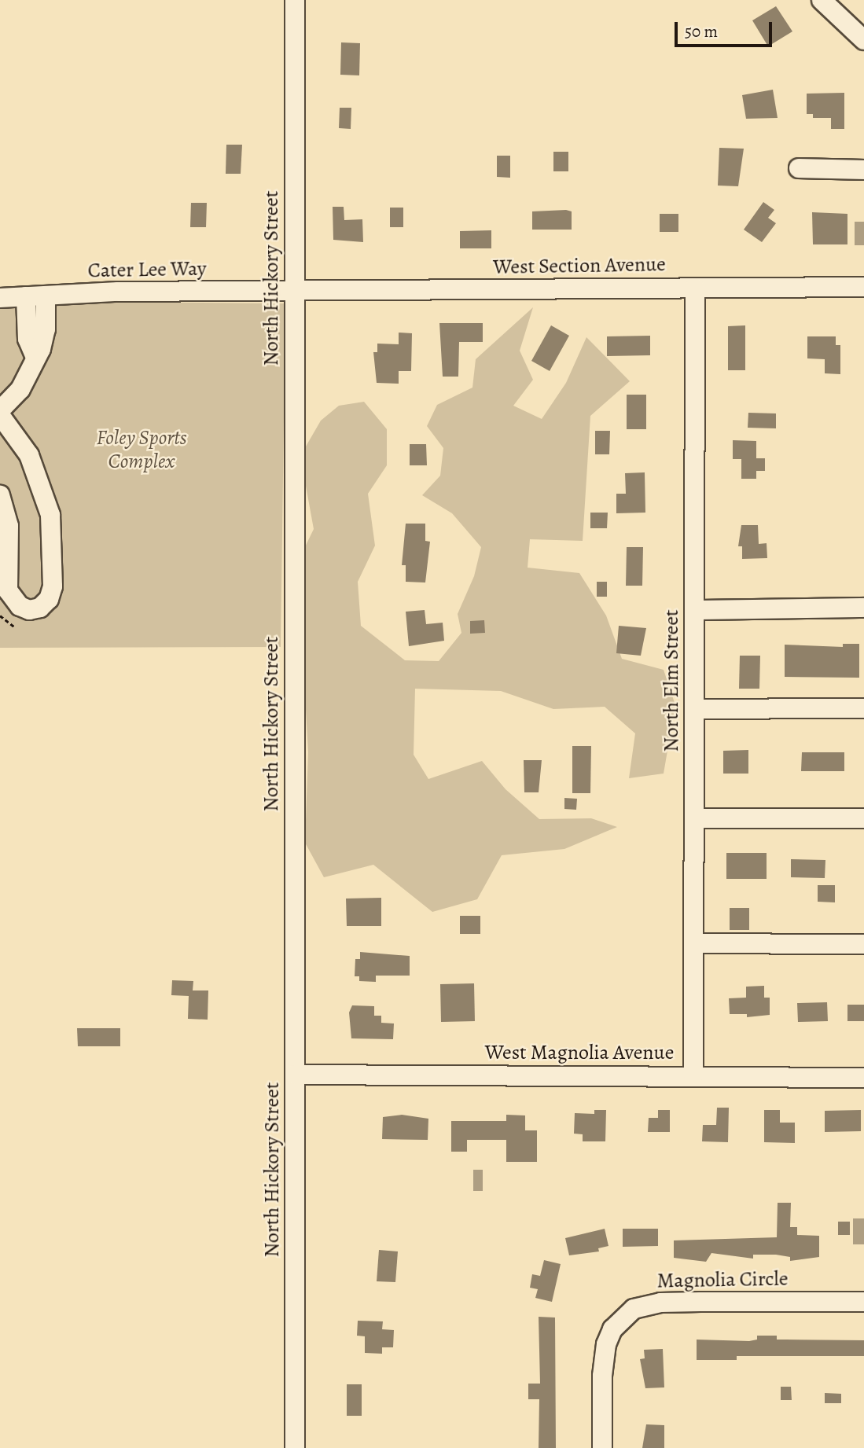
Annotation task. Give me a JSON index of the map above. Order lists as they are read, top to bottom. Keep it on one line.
{"streets":{"street":["West Section Avenue","Cater Lee Way","North Hickory Street","North Elm Street","West Magnolia Avenue","Magnolia Circle"]},"crossings":[["West Section Avenue","Cater Lee Way"],["West Section Avenue","North Hickory Street"],["West Section Avenue","North Elm Street"],["Cater Lee Way","North Hickory Street"],["North Hickory Street","West Magnolia Avenue"],["North Elm Street","West Magnolia Avenue"]],"parks":["Foley Sports Complex"],"scale_bar":"50 m"}
